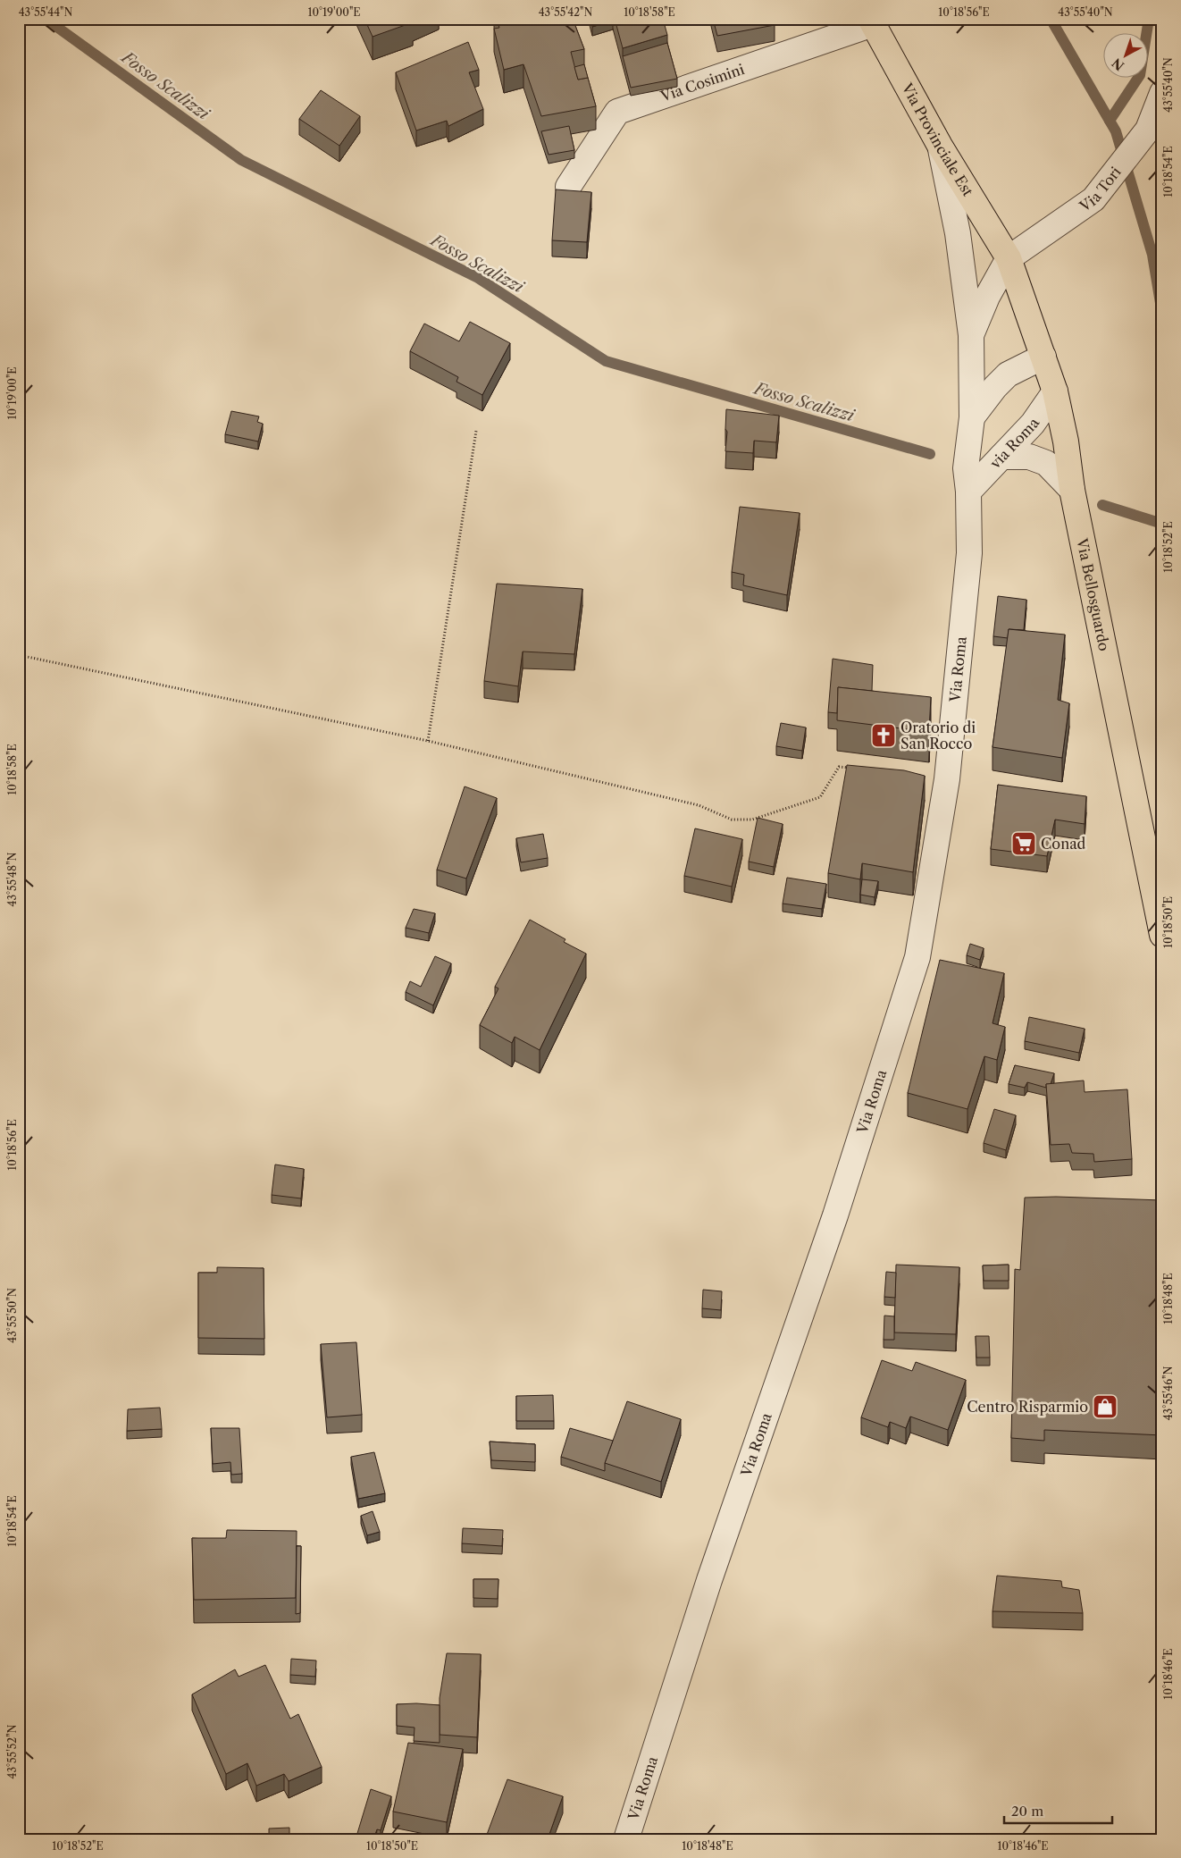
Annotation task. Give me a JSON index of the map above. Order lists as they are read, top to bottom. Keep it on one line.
{"streets":{"main road":["Via Provinciale Est","Via Bellosguardo"],"street":["Via Cosimini","Via Tori","via Roma","Via Roma"]},"crossings":[["Via Cosimini","Via Provinciale Est"],["Via Provinciale Est","Via Tori"],["Via Provinciale Est","Via Bellosguardo"],["Via Provinciale Est","Via Roma"],["Via Tori","Via Bellosguardo"],["via Roma","Via Bellosguardo"],["via Roma","Via Roma"]],"water":["Fosso Scalizzi"],"places":{"church":["Oratorio di San Rocco"],"supermarket":["Conad"],"shop":["Centro Risparmio"]},"scale_bar":"20 m","north":"bottom left","coordinates":["43°55'44\"N","10°19'00\"E","43°55'42\"N","10°18'58\"E","10°18'56\"E","43°55'40\"N","10°18'54\"E","10°18'52\"E","43°55'48\"N","10°18'50\"E","10°18'48\"E","43°55'50\"N","43°55'46\"N","10°18'46\"E","43°55'52\"N"]}
